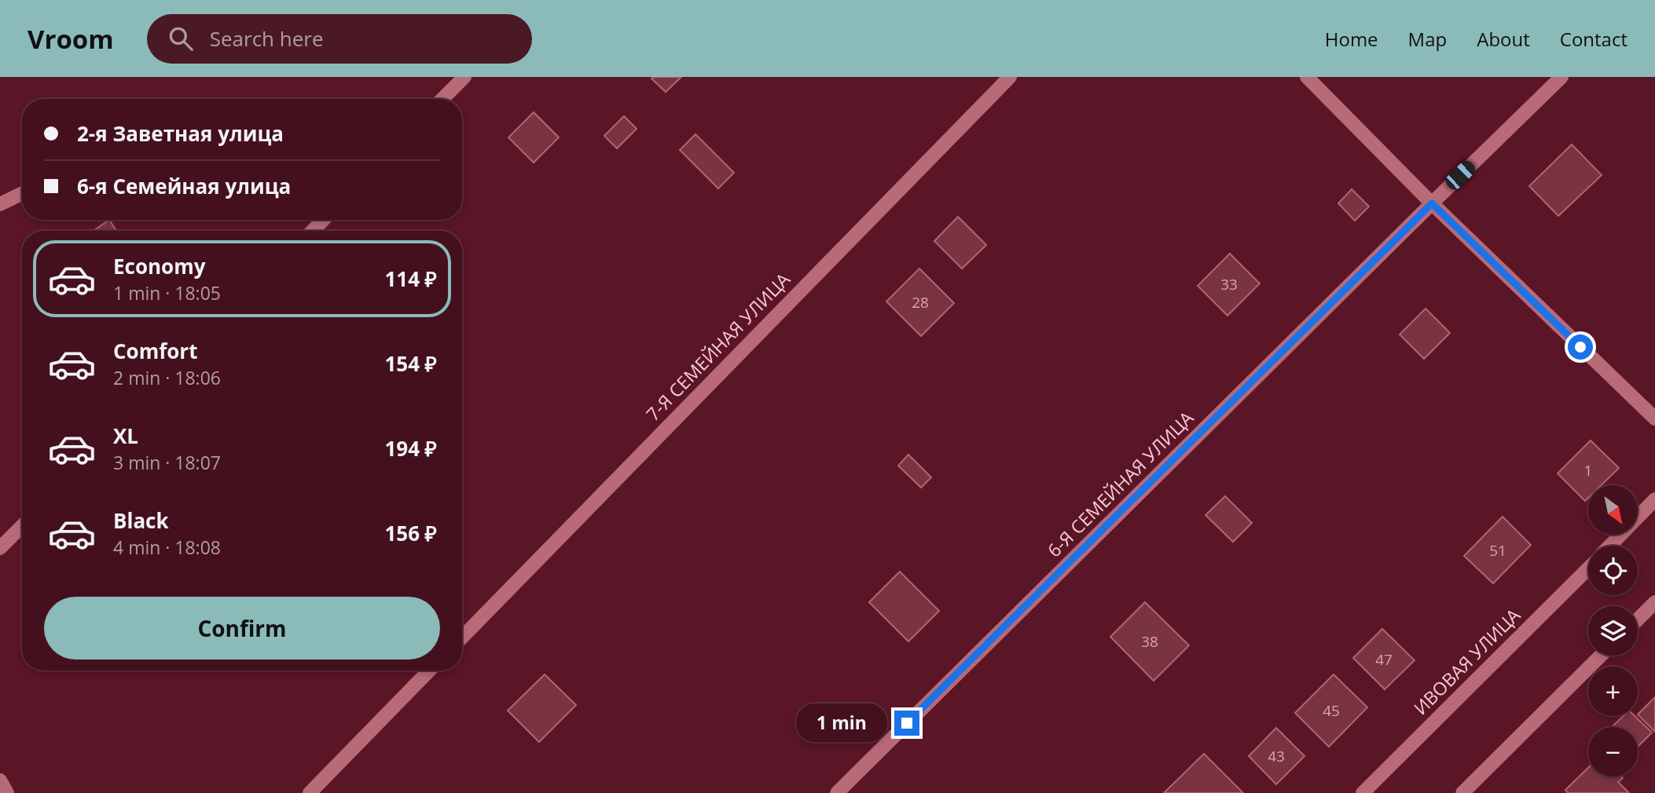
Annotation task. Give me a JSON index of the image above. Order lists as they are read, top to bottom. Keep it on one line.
{"streets":{"street":["7-Я СЕМЕЙНАЯ УЛИЦА","6-Я СЕМЕЙНАЯ УЛИЦА","ИВОВАЯ УЛИЦА"]},"house_numbers":["33","28","1","51","38","47","45","43"],"north":"bottom right","page":{"header":"Vroom","search":"Search here","nav":["Home","Map","About","Contact"],"banner":["2-я Заветная улица","6-я Семейная улица"],"list":[{"name":"Economy","note":"1 min · 18:05","value":"114 ₽"},{"name":"Comfort","note":"2 min · 18:06","value":"154 ₽"},{"name":"XL","note":"3 min · 18:07","value":"194 ₽"},{"name":"Black","note":"4 min · 18:08","value":"156 ₽"}],"map_buttons":["+","−"],"buttons":"Confirm","bubble":"1 min"}}
